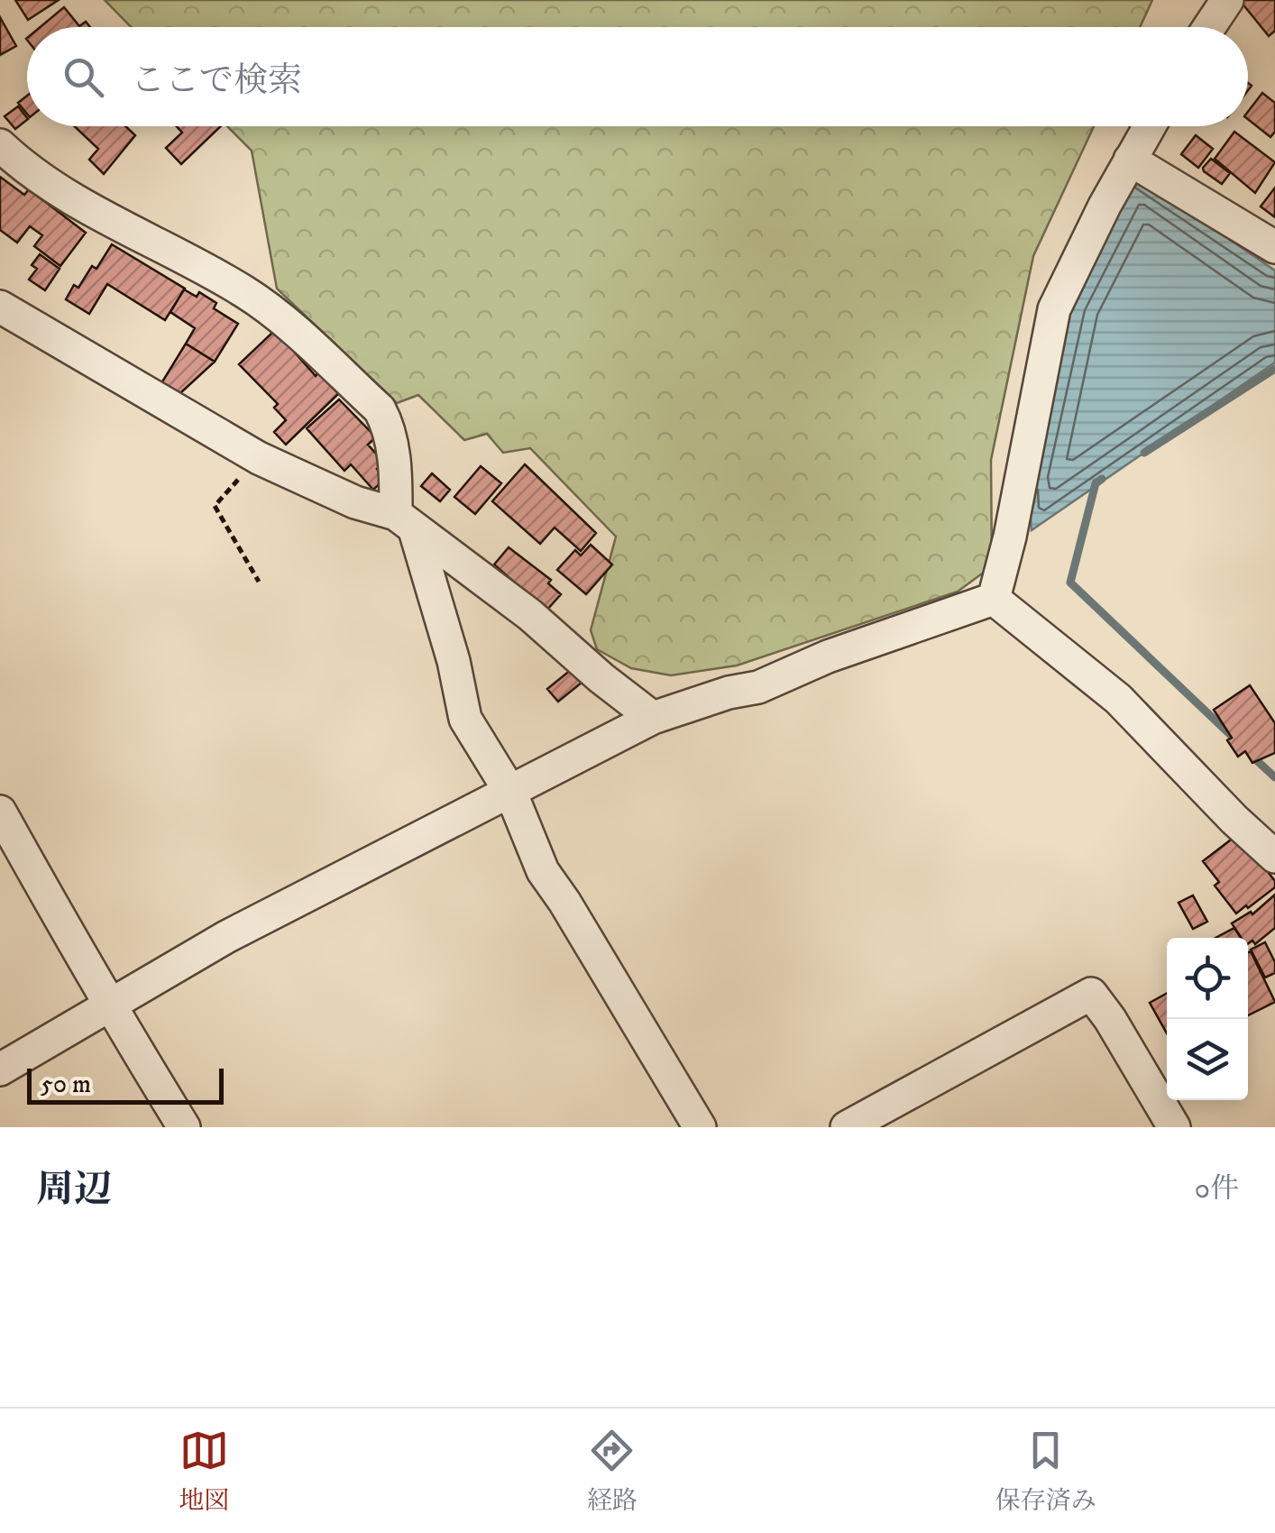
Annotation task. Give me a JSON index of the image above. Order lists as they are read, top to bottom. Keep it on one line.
{"scale_bar":"50 m","page":{"search":"ここで検索","scale":"50 m","heading":["周辺","0件"],"nav":["地図","経路","保存済み"]}}
